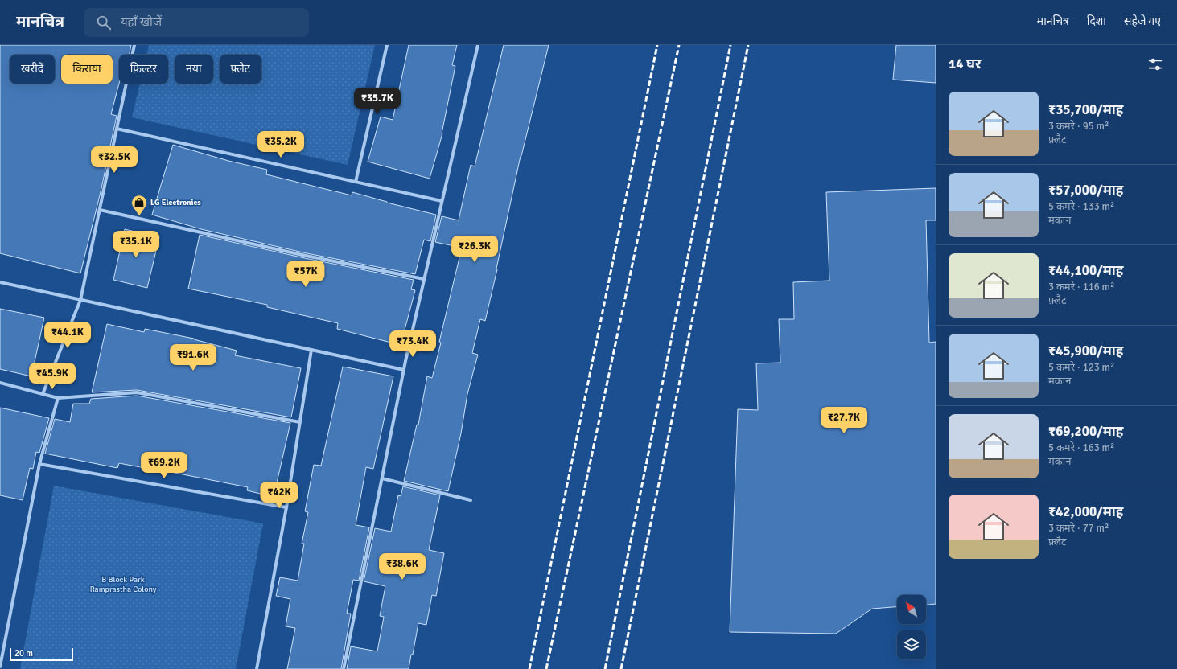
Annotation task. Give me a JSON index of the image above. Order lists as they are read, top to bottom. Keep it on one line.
{"parks":["B Block Park Ramprastha Colony"],"places":{"shop":["LG Electronics"]},"scale_bar":"20 m","north":"top left","page":{"header":"मानचित्र","search":"यहाँ खोजें","nav":["मानचित्र","दिशा","सहेजे गए"],"heading":"14 घर","chip":["खरीदें","किराया","फ़िल्टर","नया","फ़्लैट"],"list":[{"name":"₹35,700/माह","note":"3 कमरे · 95 m² · फ़्लैट"},{"name":"₹57,000/माह","note":"5 कमरे · 133 m² · मकान"},{"name":"₹44,100/माह","note":"3 कमरे · 116 m² · फ़्लैट"},{"name":"₹45,900/माह","note":"5 कमरे · 123 m² · मकान"},{"name":"₹69,200/माह","note":"5 कमरे · 163 m² · मकान"},{"name":"₹42,000/माह","note":"3 कमरे · 77 m² · फ़्लैट"}],"price":["₹35.7K","₹35.2K","₹32.5K","₹35.1K","₹26.3K","₹57K","₹44.1K","₹73.4K","₹91.6K","₹45.9K","₹27.7K","₹69.2K","₹42K","₹38.6K"],"scale":"20 m"}}
